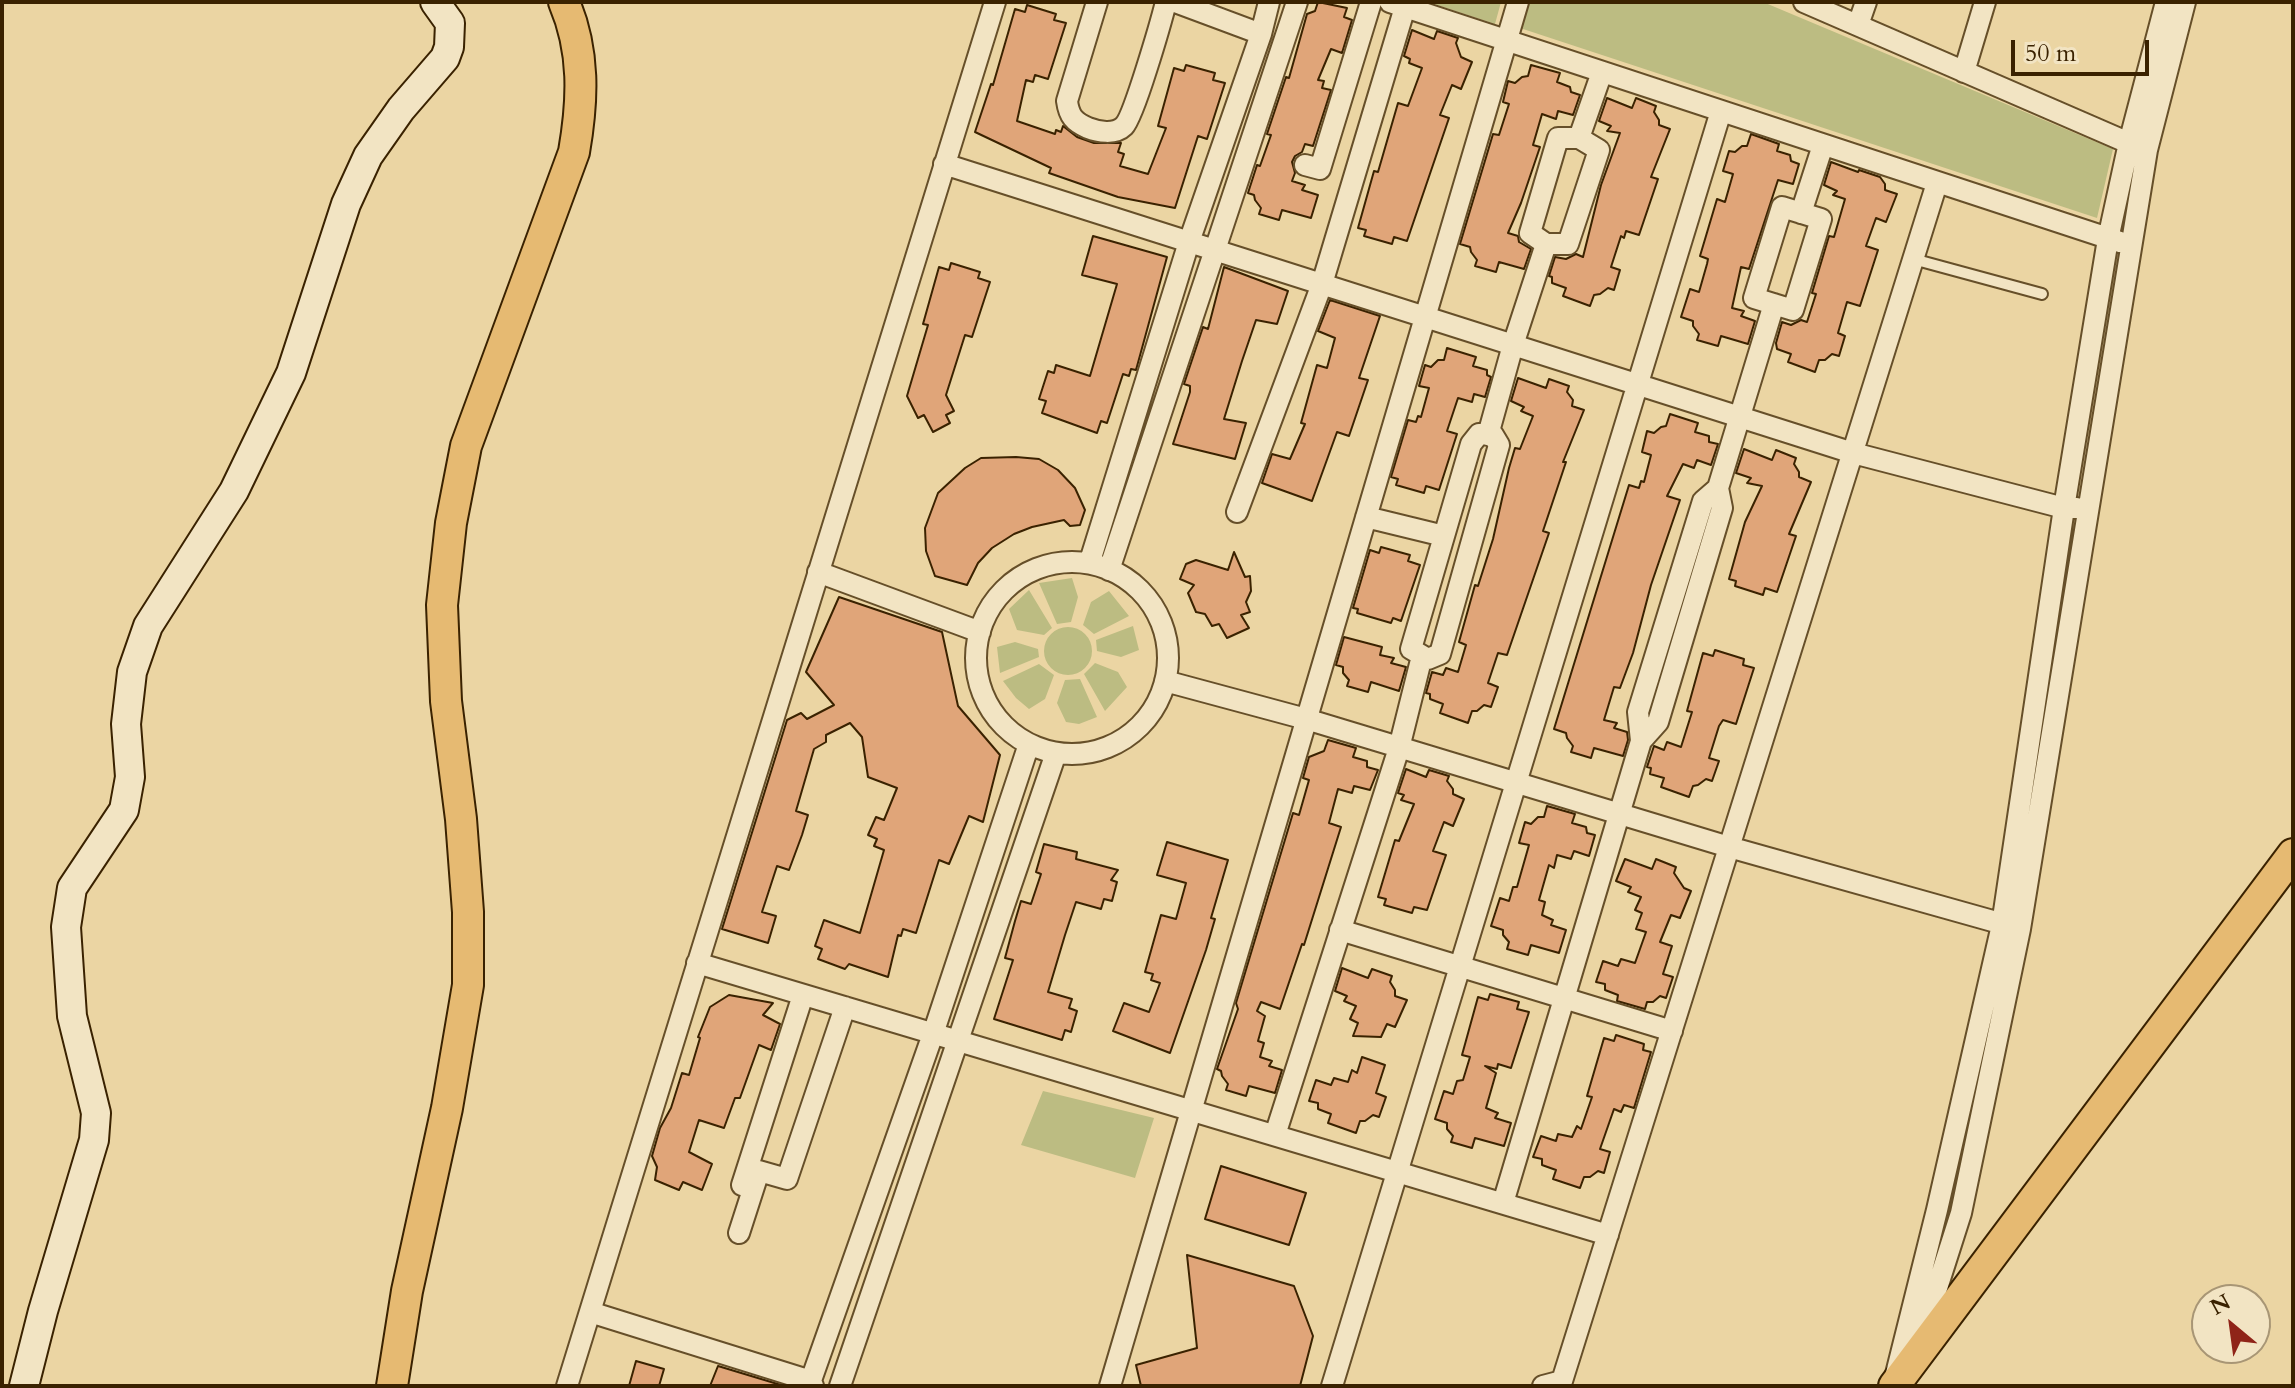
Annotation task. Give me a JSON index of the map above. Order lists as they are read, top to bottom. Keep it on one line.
{"scale_bar":"50 m","north":"top left"}
